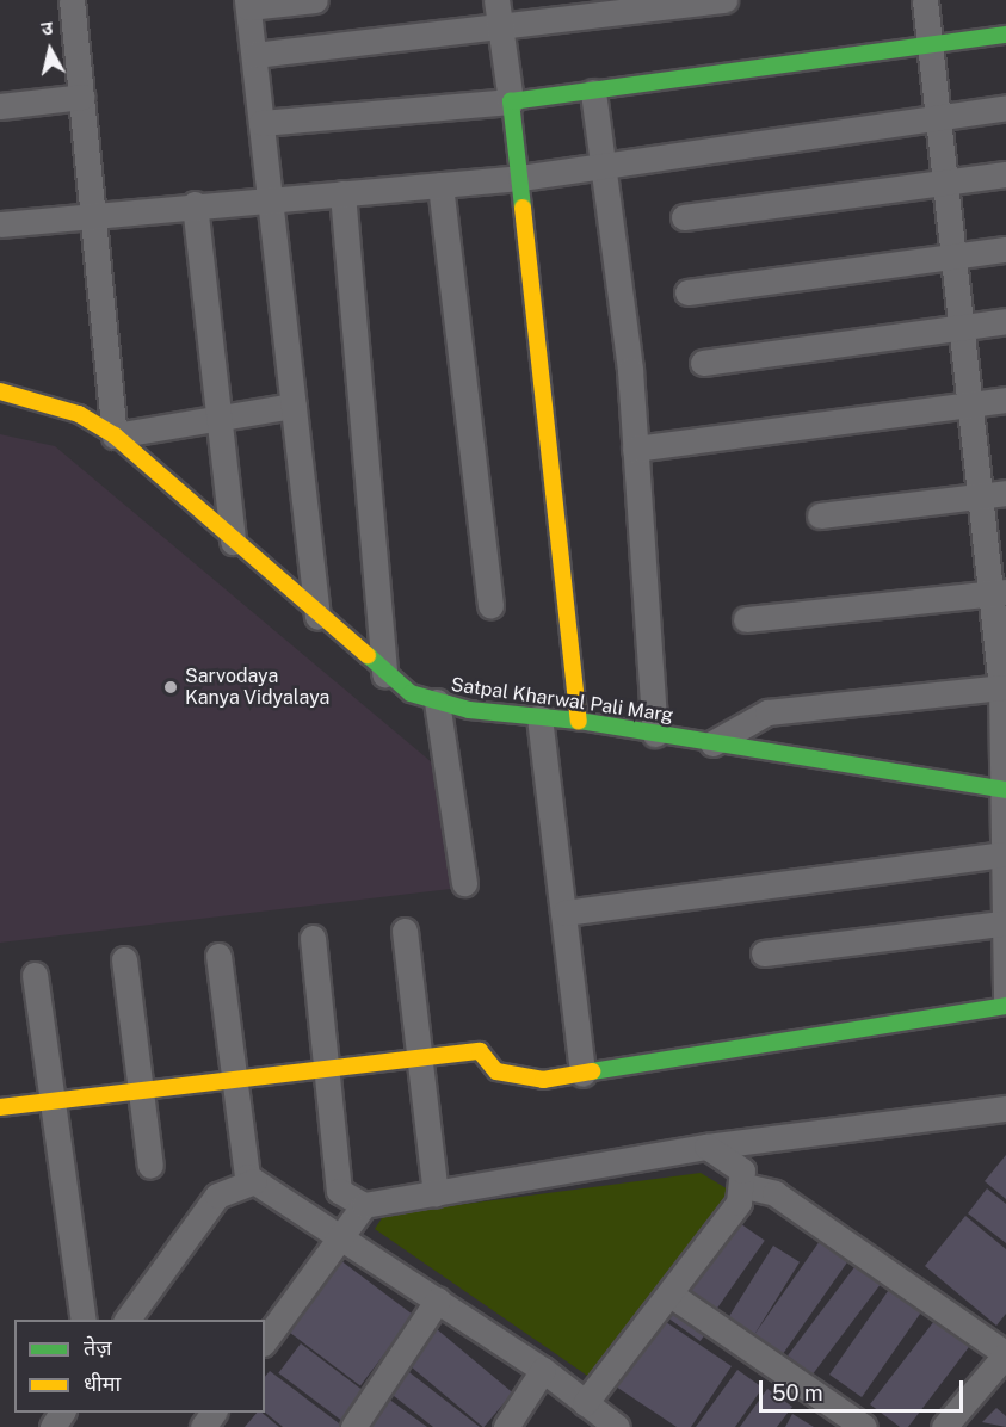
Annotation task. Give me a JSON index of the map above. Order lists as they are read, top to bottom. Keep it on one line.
{"streets":{"street":["Satpal Kharwal Pali Marg"]},"places":["Sarvodaya Kanya Vidyalaya"],"legend":["तेज़","धीमा"],"scale_bar":"50 m","north":"top"}
